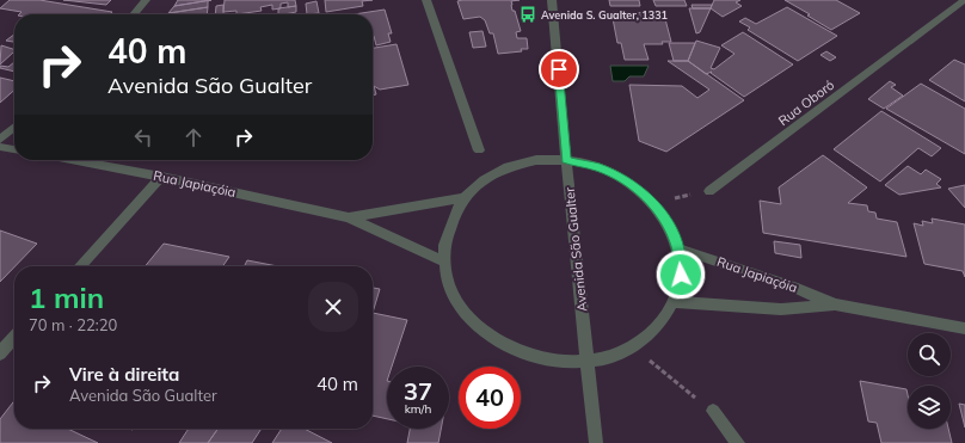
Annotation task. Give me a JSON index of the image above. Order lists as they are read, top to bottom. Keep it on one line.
{"streets":{"street":["Rua Oboró","Rua Japiaçóia","Avenida São Gualter"]},"places":{"bus stop":["Avenida S. Gualter, 1331"]},"page":{"turn":["40 m","Avenida São Gualter"],"heading":["1 min","70 m · 22:20"],"list":[{"name":"Vire à direita","note":"Avenida São Gualter","value":"40 m"}],"speed":"37 km/h","limit":"40"}}
